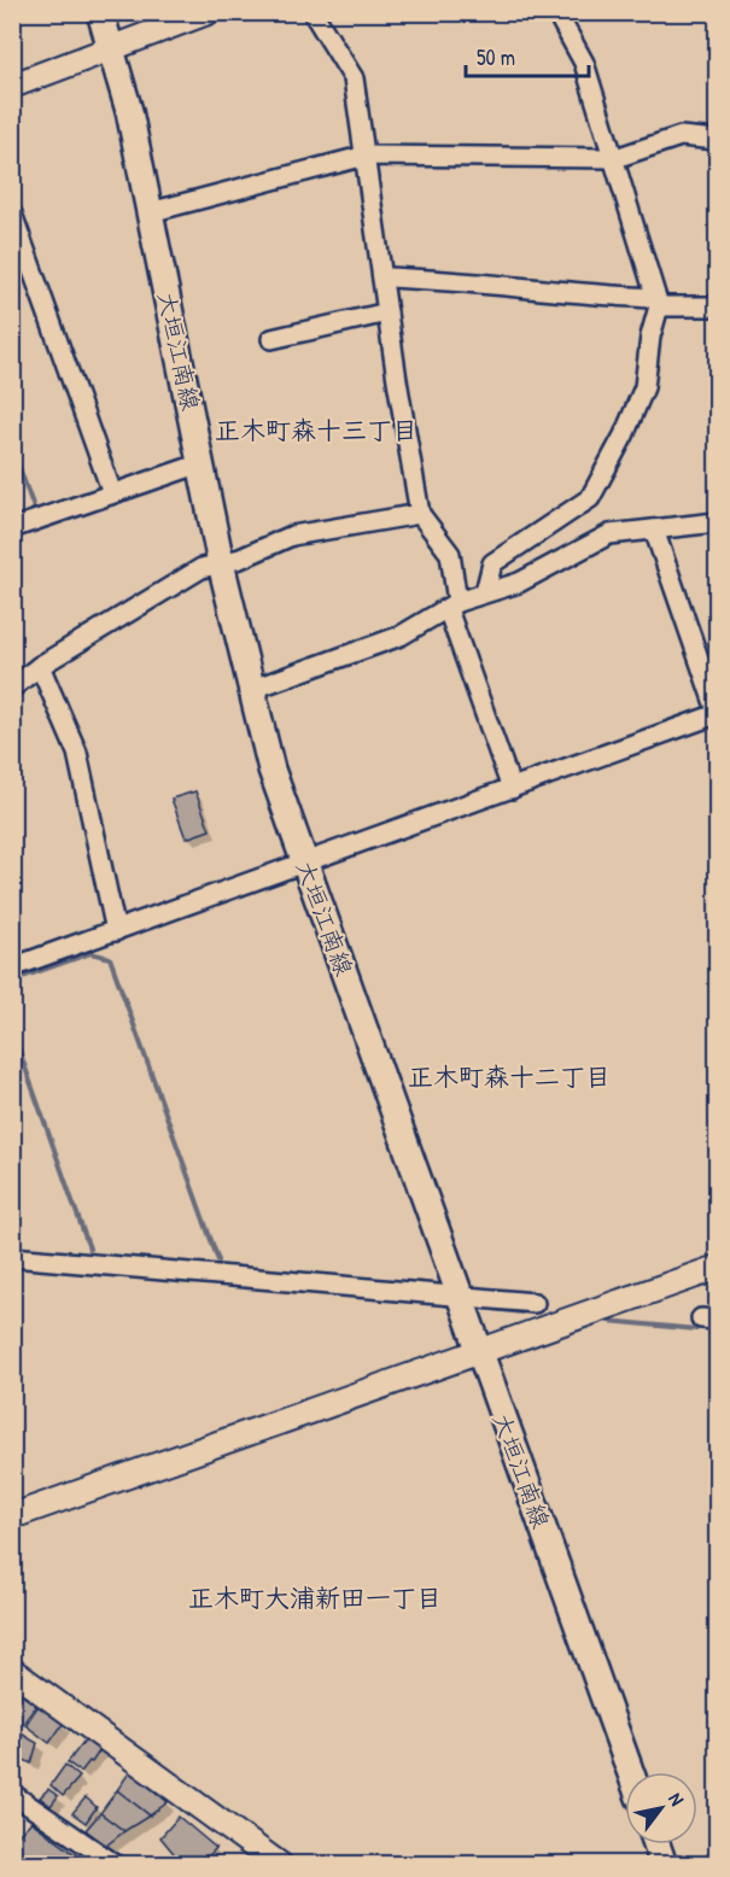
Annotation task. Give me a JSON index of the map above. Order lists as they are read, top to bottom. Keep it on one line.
{"streets":{"main road":["大垣江南線"]},"districts":["正木町森十三丁目","正木町森十二丁目","正木町大浦新田一丁目"],"scale_bar":"50 m","north":"top right"}
